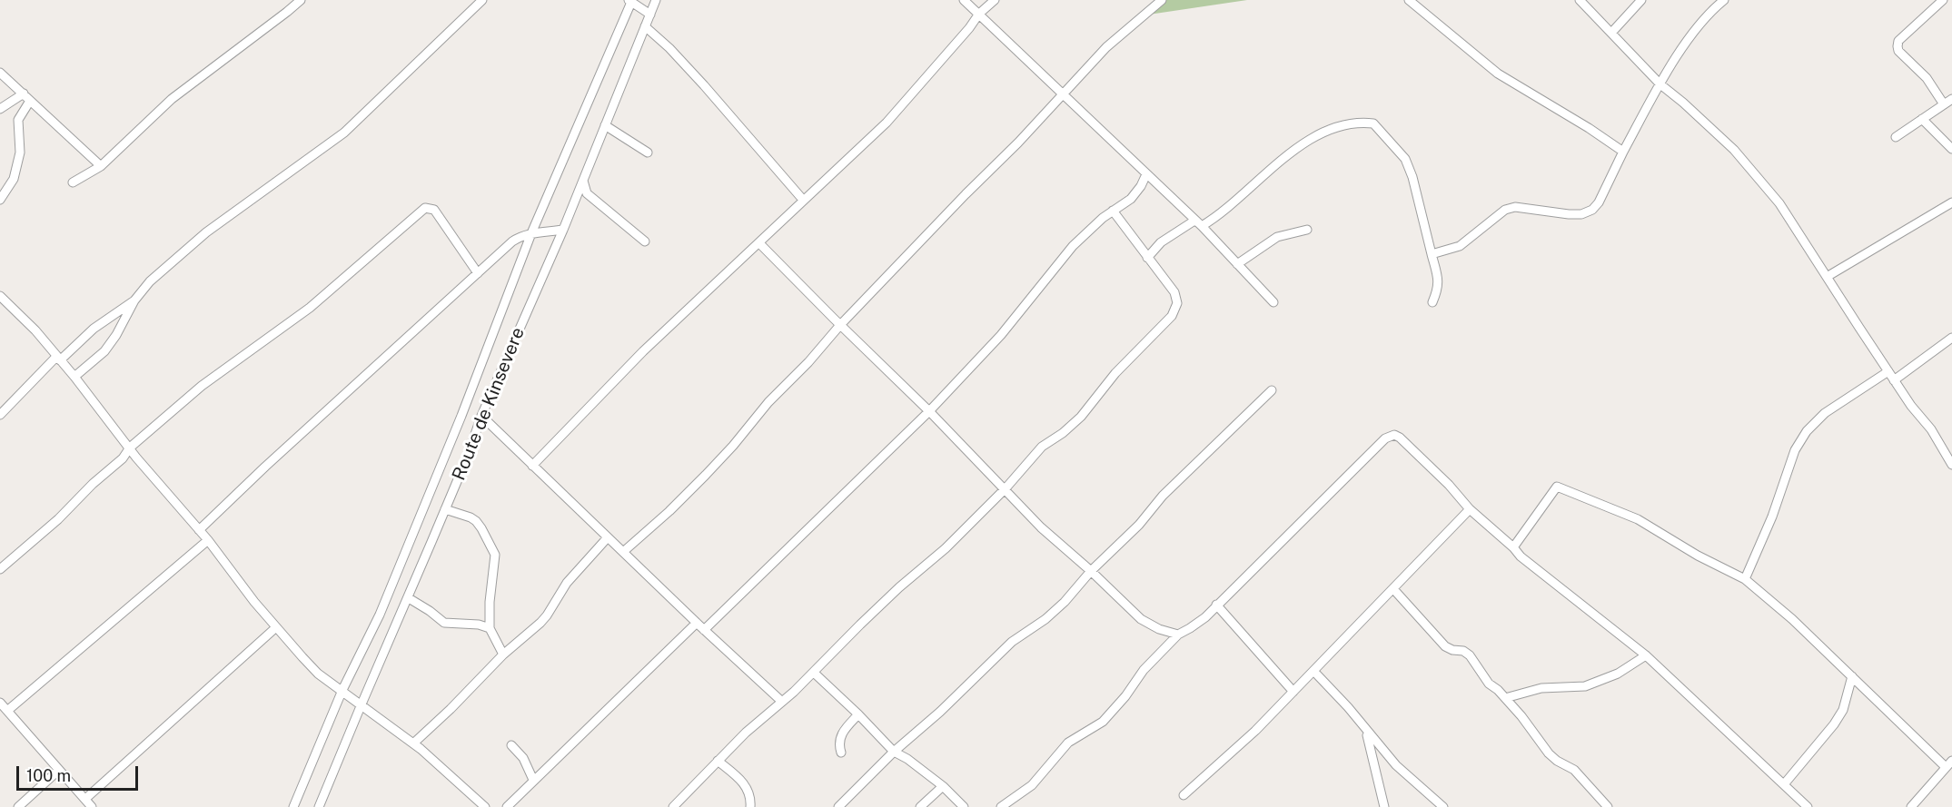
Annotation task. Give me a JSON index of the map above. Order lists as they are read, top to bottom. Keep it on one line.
{"streets":{"street":["Route de Kinsevere"]},"scale_bar":"100 m"}
